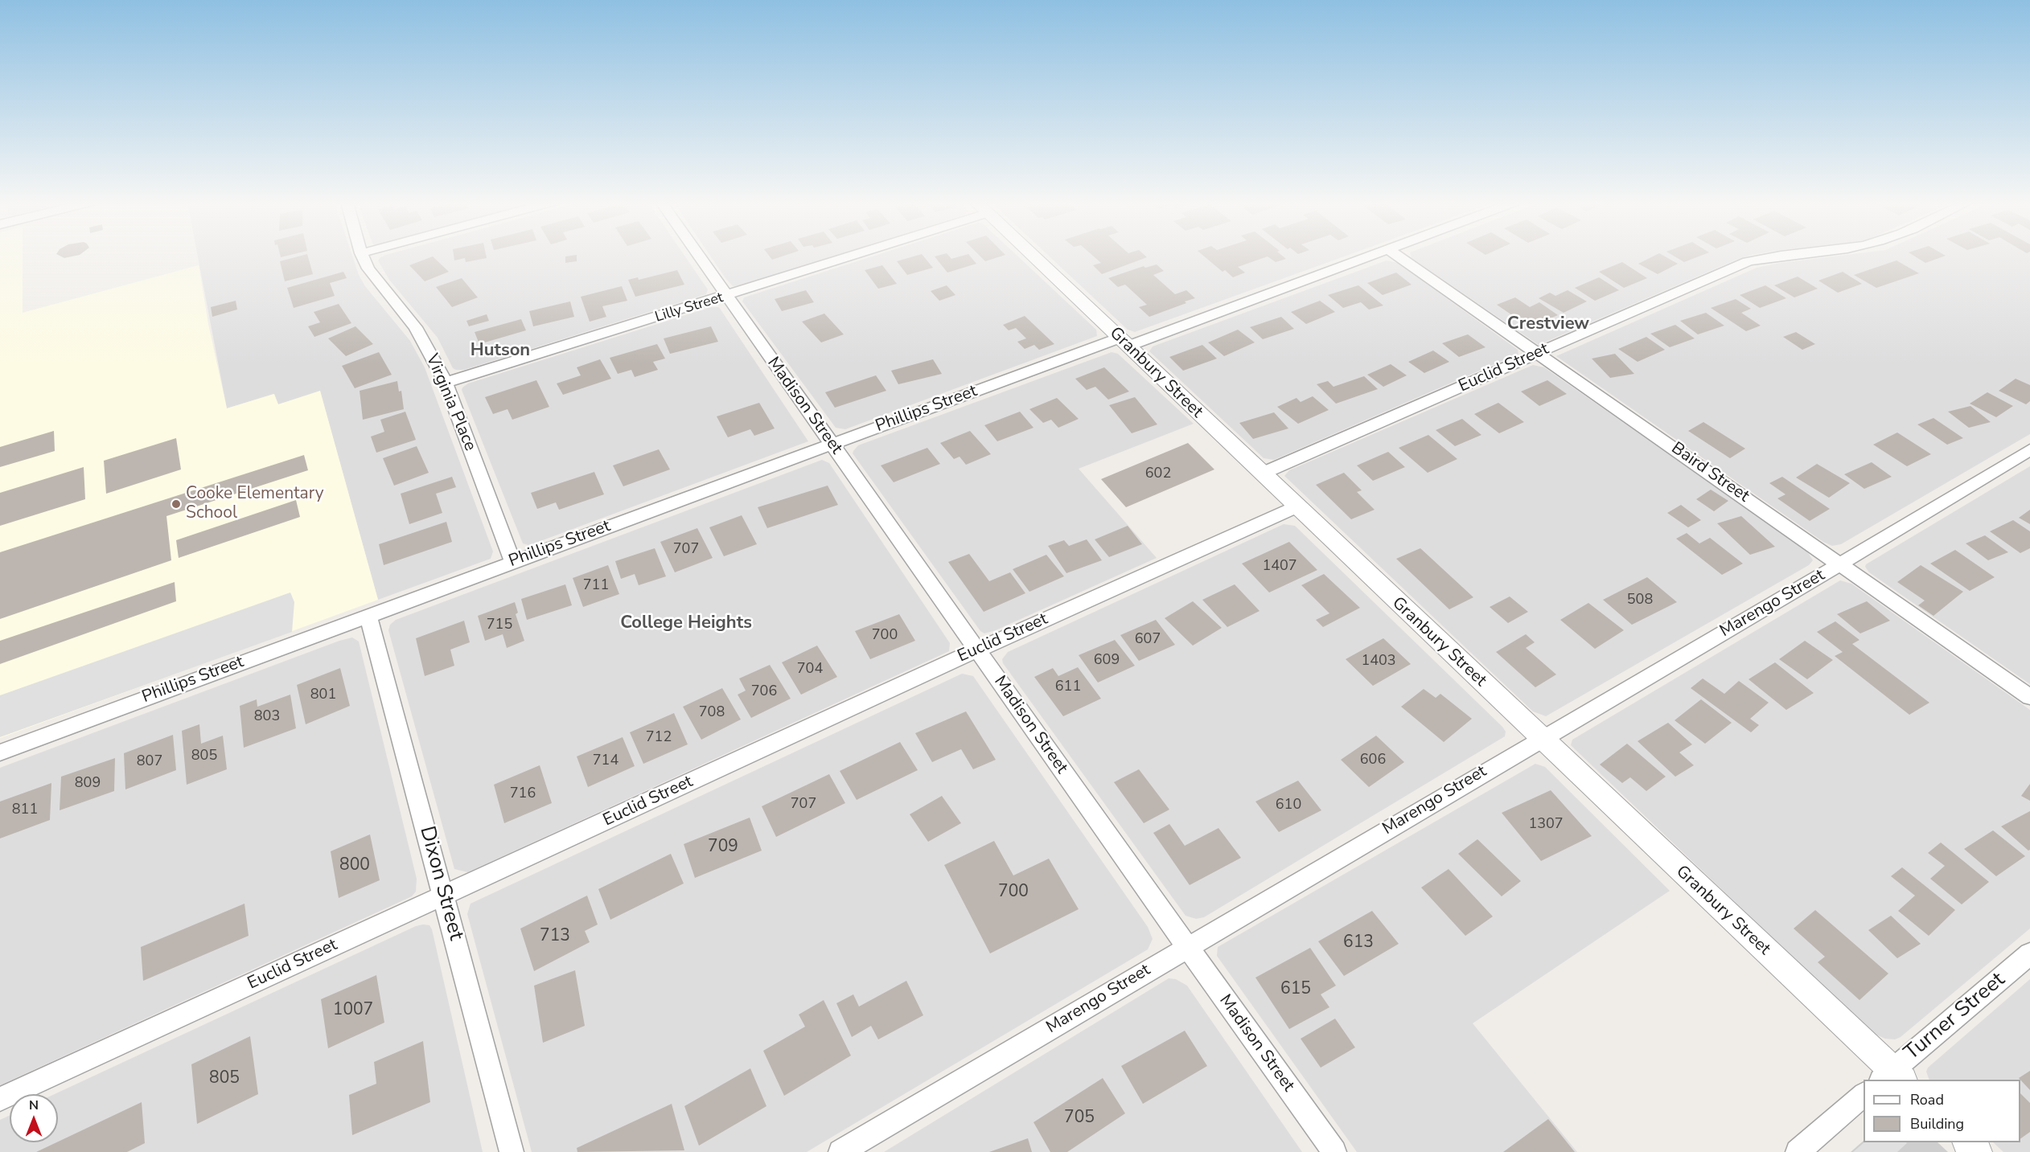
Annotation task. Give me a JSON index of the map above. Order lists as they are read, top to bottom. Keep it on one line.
{"streets":{"street":["Lilly Street","Euclid Street","Granbury Street","Virginia Place","Madison Street","Phillips Street","Baird Street","Marengo Street","Dixon Street","Turner Street"]},"crossings":[["Lilly Street","Virginia Place"],["Lilly Street","Madison Street"],["Euclid Street","Granbury Street"],["Euclid Street","Madison Street"],["Euclid Street","Baird Street"],["Euclid Street","Dixon Street"],["Granbury Street","Phillips Street"],["Granbury Street","Marengo Street"],["Granbury Street","Turner Street"],["Virginia Place","Phillips Street"],["Madison Street","Phillips Street"],["Madison Street","Marengo Street"],["Phillips Street","Dixon Street"],["Baird Street","Marengo Street"]],"districts":["Crestview","Hutson","College Heights"],"places":["Cooke Elementary School"],"house_numbers":["602","707","1407","711","508","715","700","607","609","1403","704","611","706","801","708","803","712","805","606","714","807","809","716","707","610","811","1307","709","800","700","713","613","615","1007","805","705"],"legend":["Road","Building"],"north":"top"}
